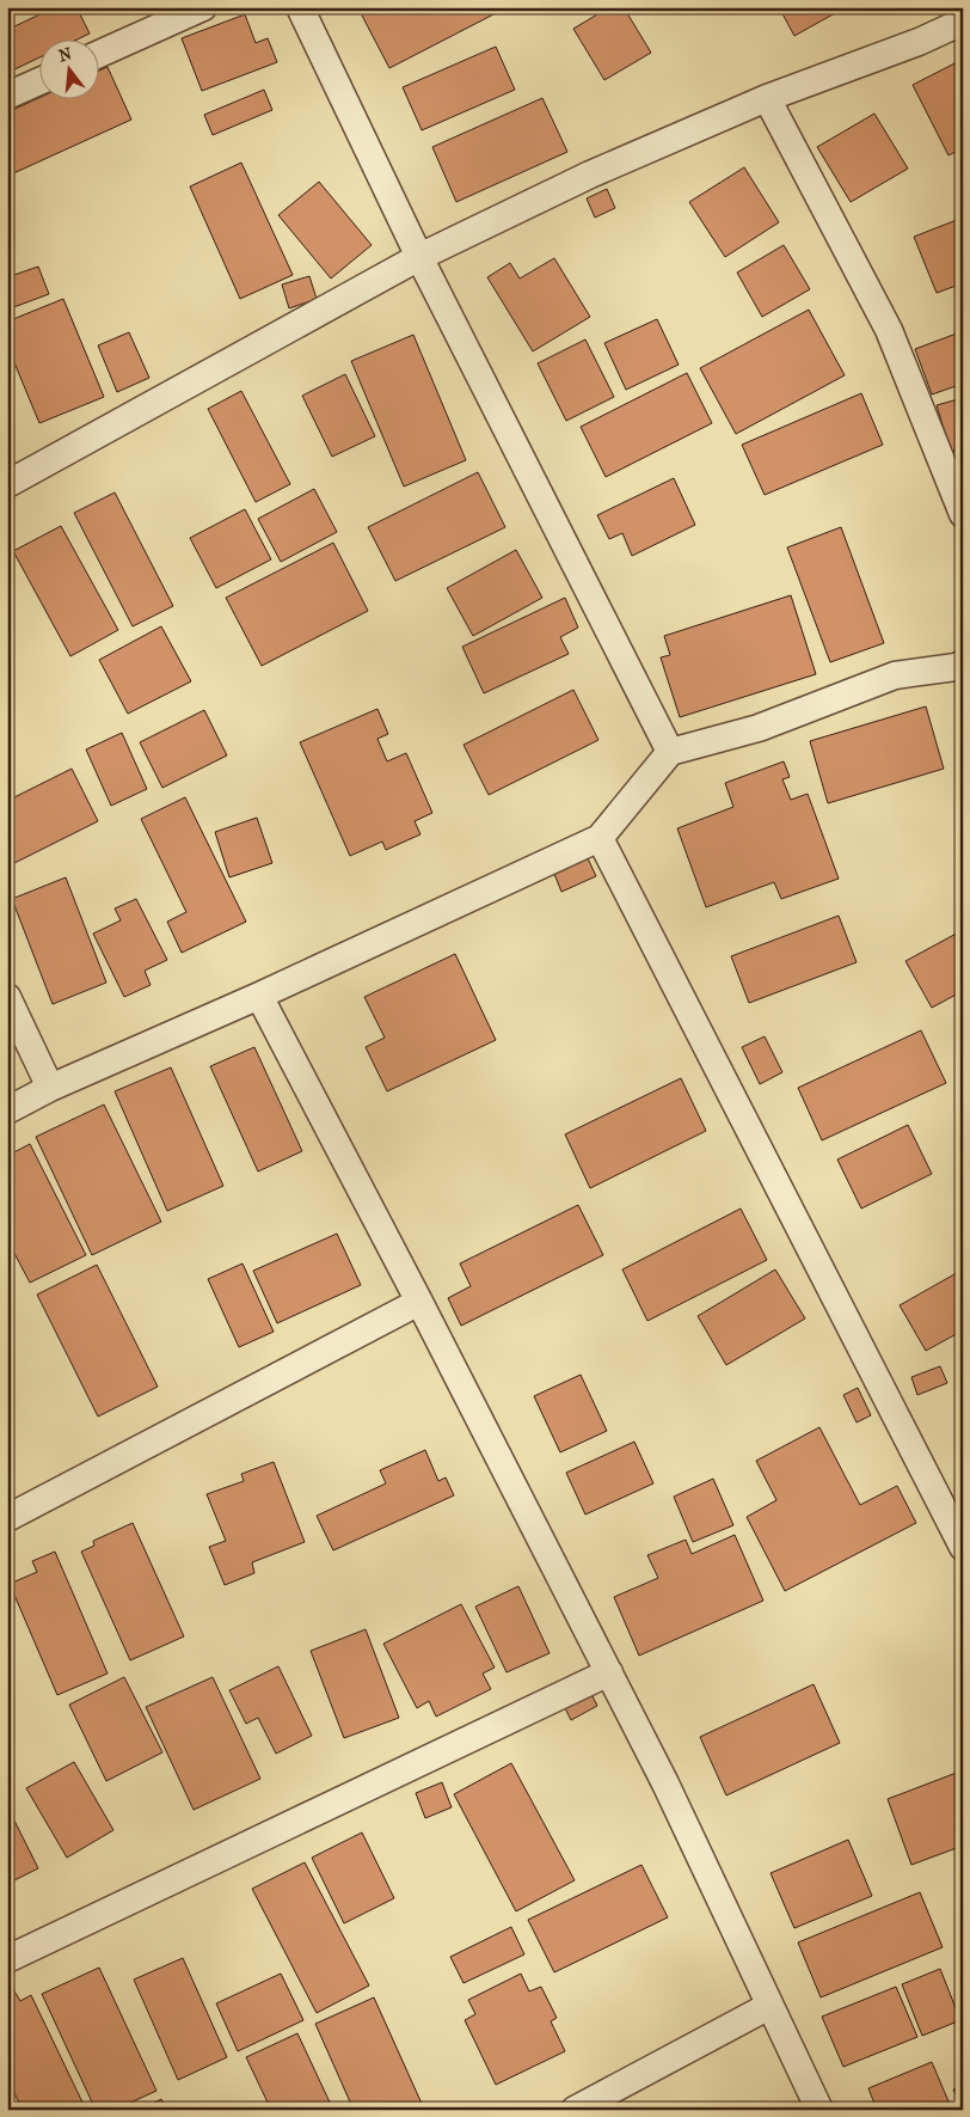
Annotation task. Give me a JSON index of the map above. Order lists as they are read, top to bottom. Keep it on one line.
{"north":"top"}
